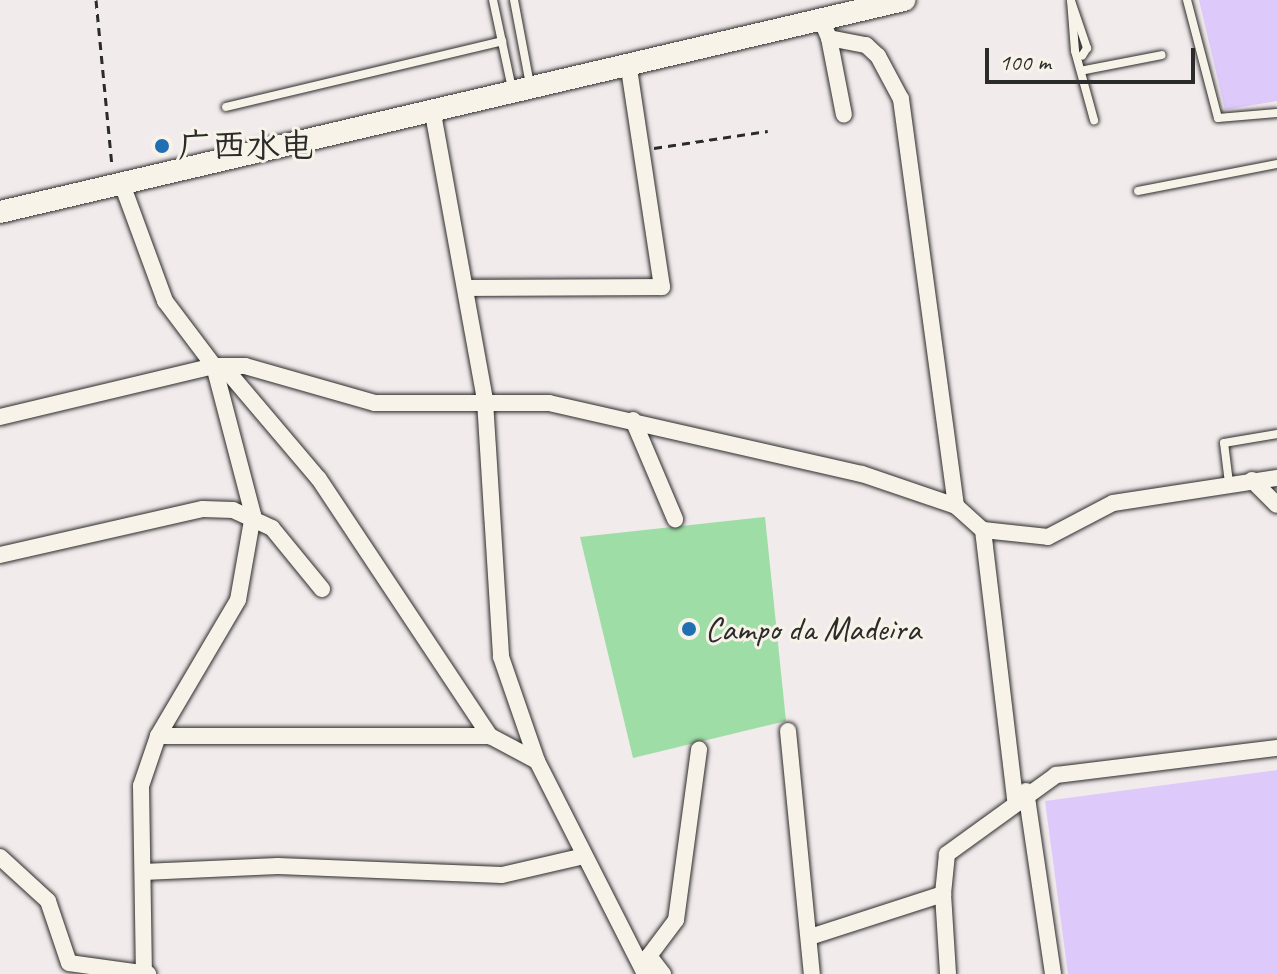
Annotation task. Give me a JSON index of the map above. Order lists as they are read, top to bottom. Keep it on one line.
{"places":["广西水电","Campo da Madeira"],"scale_bar":"100 m"}
